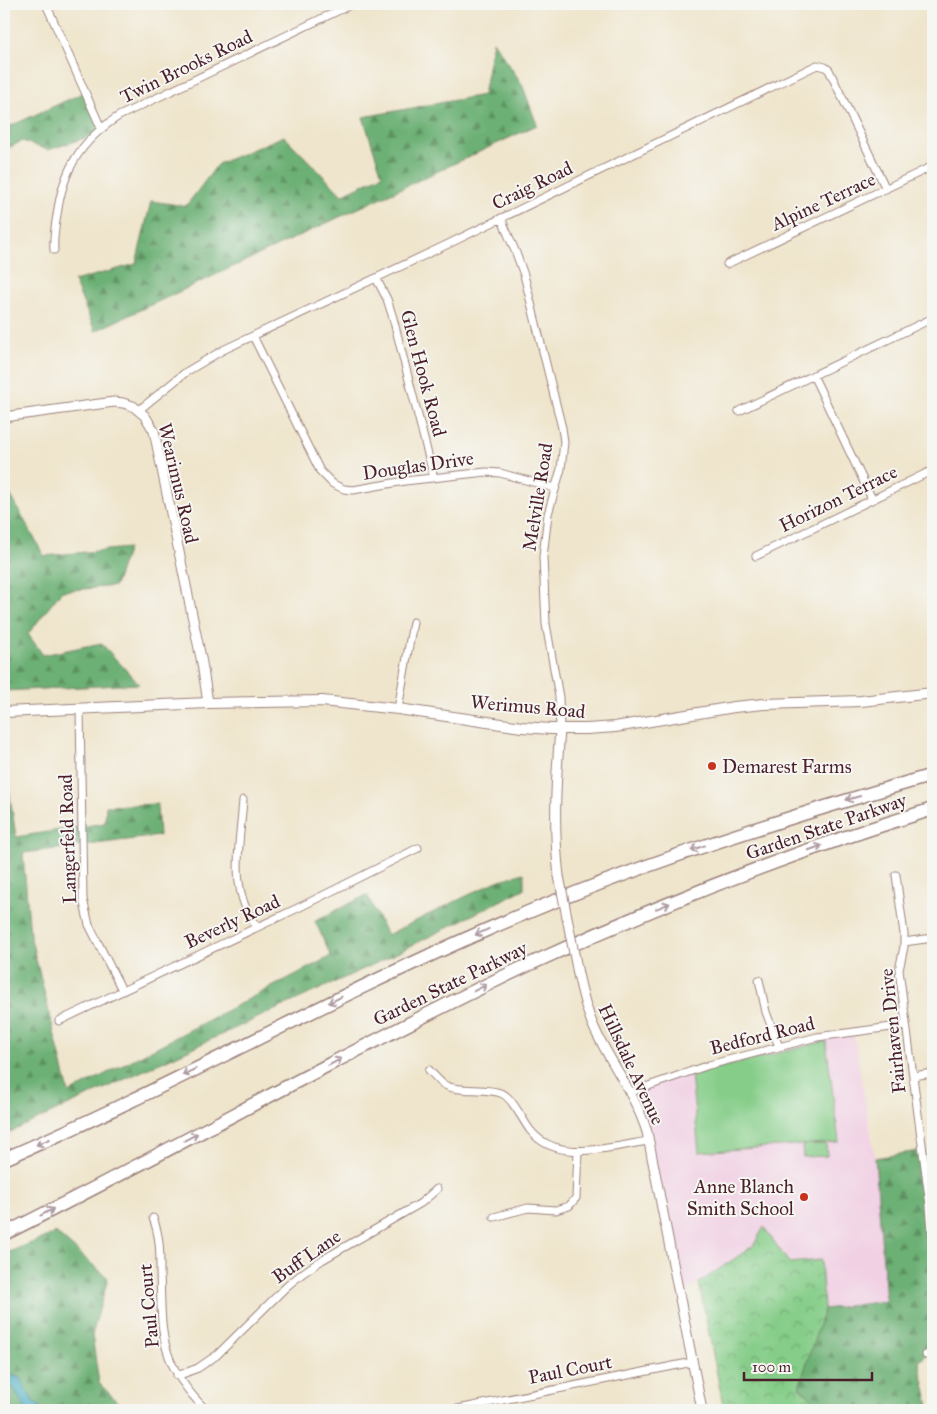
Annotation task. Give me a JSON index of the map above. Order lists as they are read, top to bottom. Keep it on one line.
{"streets":{"highway":["Garden State Parkway"],"main road":["Werimus Road"],"street":["Twin Brooks Road","Craig Road","Alpine Terrace","Glen Hook Road","Douglas Drive","Wearimus Road","Melville Road","Horizon Terrace","Langerfeld Road","Beverly Road","Fairhaven Drive","Bedford Road","Hillsdale Avenue","Buff Lane","Paul Court"]},"crossings":[["Craig Road","Alpine Terrace"],["Craig Road","Glen Hook Road"],["Craig Road","Douglas Drive"],["Craig Road","Wearimus Road"],["Craig Road","Melville Road"],["Glen Hook Road","Douglas Drive"],["Douglas Drive","Melville Road"],["Wearimus Road","Werimus Road"],["Melville Road","Werimus Road"],["Melville Road","Hillsdale Avenue"],["Werimus Road","Langerfeld Road"],["Werimus Road","Hillsdale Avenue"],["Langerfeld Road","Beverly Road"],["Fairhaven Drive","Bedford Road"],["Bedford Road","Hillsdale Avenue"],["Hillsdale Avenue","Paul Court"],["Buff Lane","Paul Court"]],"places":["Demarest Farms","Anne Blanch Smith School"],"scale_bar":"100 m"}
